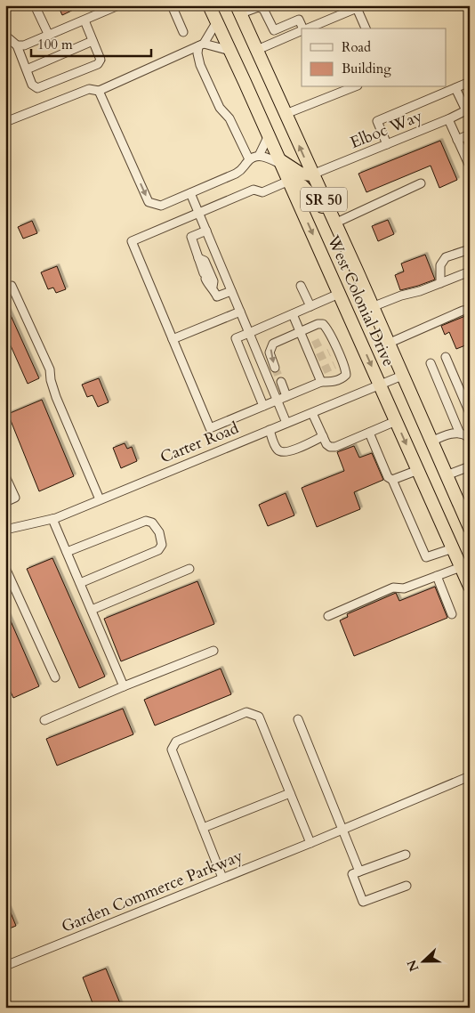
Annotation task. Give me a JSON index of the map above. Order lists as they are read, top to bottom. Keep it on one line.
{"streets":{"highway":["SR 50","West Colonial Drive"],"street":["Elboc Way","Carter Road","Garden Commerce Parkway"]},"crossings":[["Elboc Way","West Colonial Drive"],["West Colonial Drive","Carter Road"]],"legend":["Road","Building"],"scale_bar":"100 m","north":"left"}
